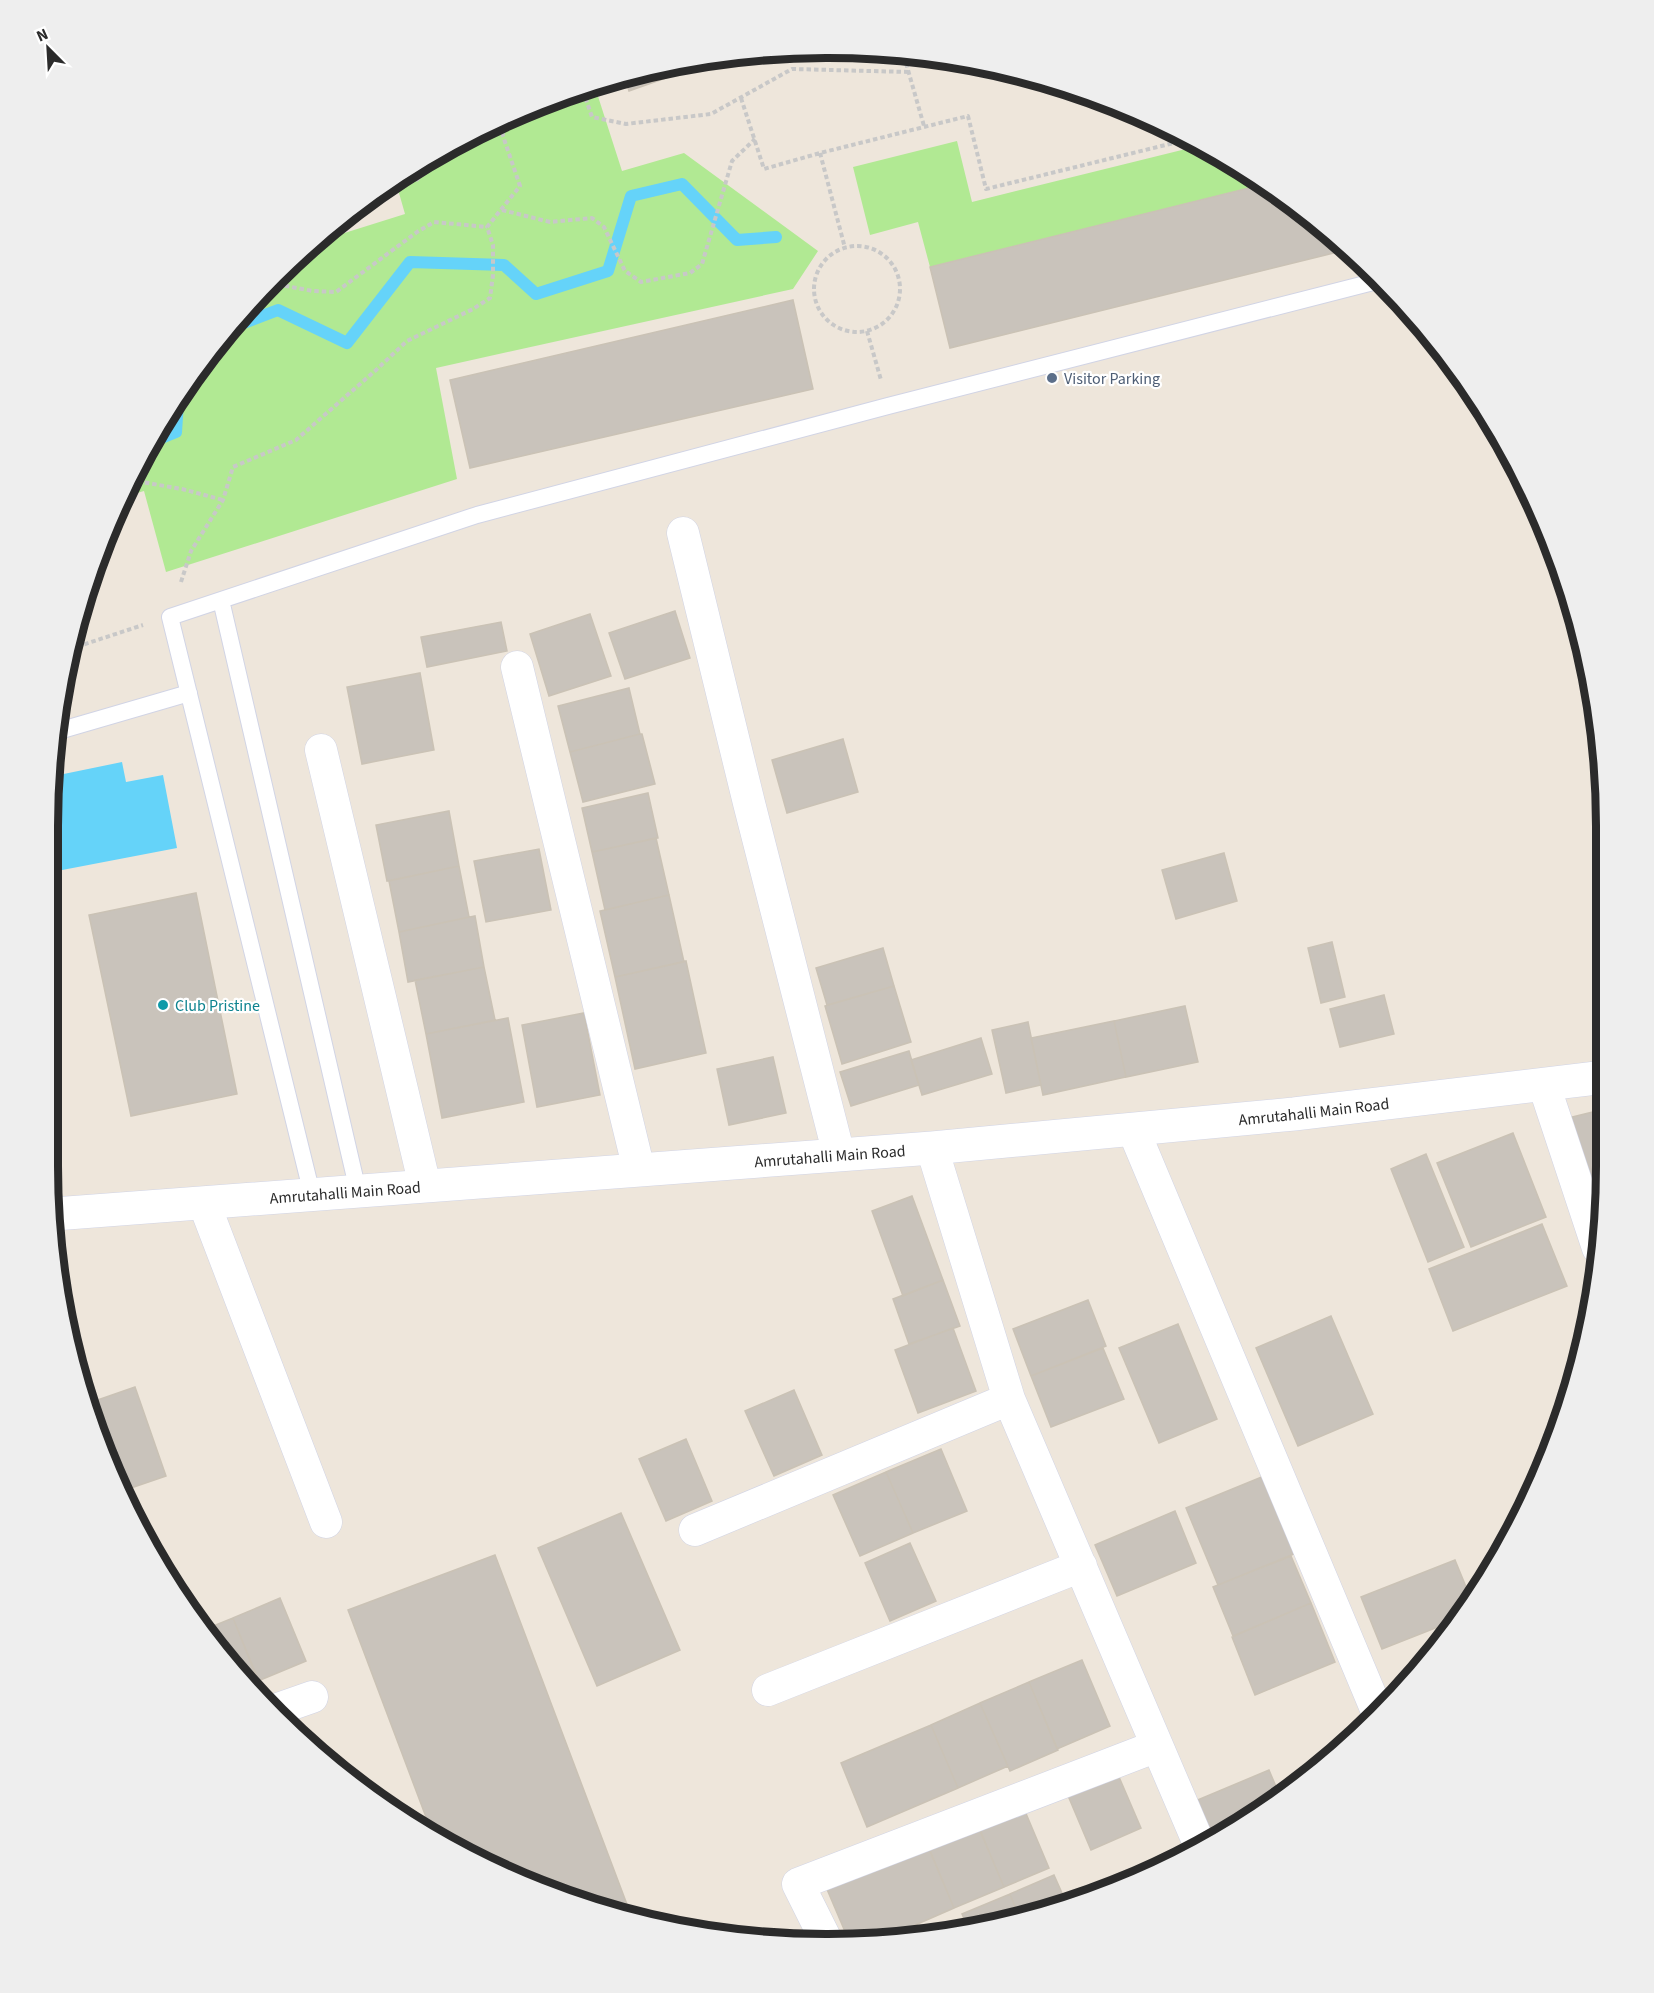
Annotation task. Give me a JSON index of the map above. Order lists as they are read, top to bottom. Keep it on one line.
{"streets":{"street":["Amrutahalli Main Road"]},"places":["Visitor Parking","Club Pristine"],"north":"top left"}
